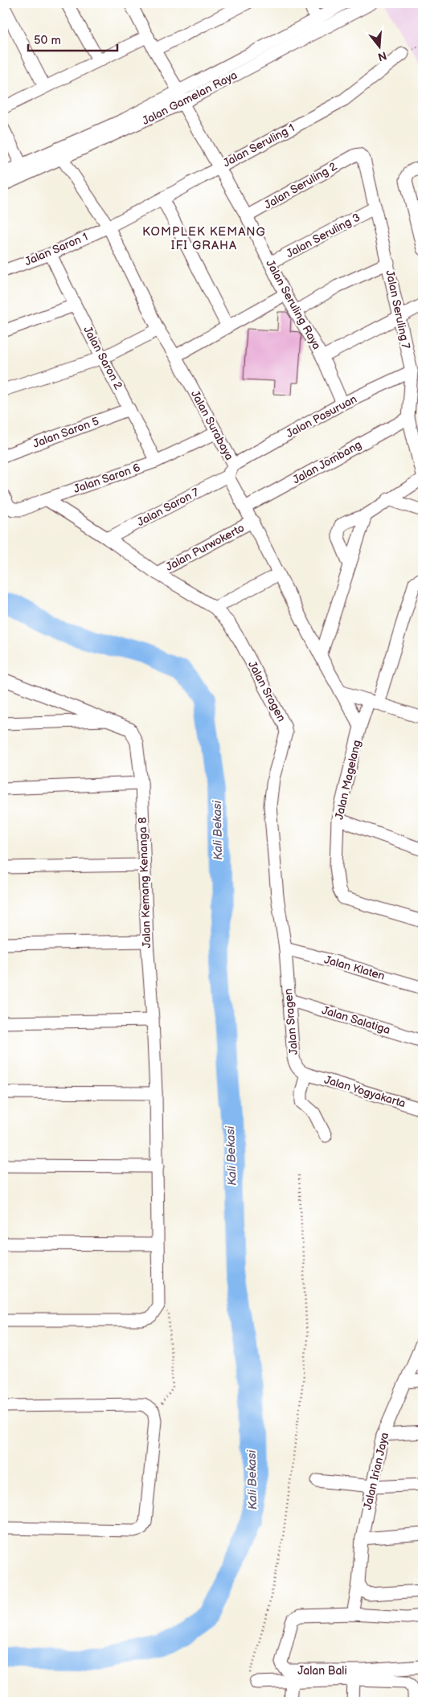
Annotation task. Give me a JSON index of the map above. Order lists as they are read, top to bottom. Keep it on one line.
{"streets":{"street":["Jalan Gamelan Raya","Jalan Seruling 1","Jalan Seruling 2","Jalan Seruling 3","Jalan Saron 1","Jalan Seruling Raya","Jalan Seruling 7","Jalan Saron 2","Jalan Pasuruan","Jalan Surabaya","Jalan Saron 5","Jalan Jombang","Jalan Saron 6","Jalan Saron 7","Jalan Purwokerto","Jalan Sragen","Jalan Magelang","Jalan Kemang Kenanga 8","Jalan Klaten","Jalan Salatiga","Jalan Yogyakarta","Jalan Irian Jaya","Jalan Bali"]},"crossings":[["Jalan Gamelan Raya","Jalan Seruling Raya"],["Jalan Gamelan Raya","Jalan Surabaya"],["Jalan Seruling 1","Jalan Saron 1"],["Jalan Seruling 1","Jalan Seruling Raya"],["Jalan Seruling 1","Jalan Surabaya"],["Jalan Seruling 2","Jalan Seruling Raya"],["Jalan Seruling 2","Jalan Seruling 7"],["Jalan Seruling 3","Jalan Seruling Raya"],["Jalan Seruling 3","Jalan Seruling 7"],["Jalan Saron 1","Jalan Saron 2"],["Jalan Saron 1","Jalan Surabaya"],["Jalan Seruling Raya","Jalan Pasuruan"],["Jalan Seruling 7","Jalan Pasuruan"],["Jalan Seruling 7","Jalan Jombang"],["Jalan Saron 2","Jalan Saron 5"],["Jalan Saron 2","Jalan Saron 6"],["Jalan Pasuruan","Jalan Surabaya"],["Jalan Surabaya","Jalan Jombang"],["Jalan Surabaya","Jalan Saron 6"],["Jalan Surabaya","Jalan Saron 7"],["Jalan Surabaya","Jalan Purwokerto"],["Jalan Surabaya","Jalan Magelang"],["Jalan Saron 6","Jalan Sragen"],["Jalan Saron 7","Jalan Sragen"],["Jalan Purwokerto","Jalan Sragen"],["Jalan Sragen","Jalan Klaten"],["Jalan Sragen","Jalan Salatiga"],["Jalan Sragen","Jalan Yogyakarta"],["Jalan Irian Jaya","Jalan Bali"]],"districts":["KOMPLEK KEMANG IFI GRAHA"],"water":["Kali Bekasi"],"scale_bar":"50 m","north":"bottom"}
